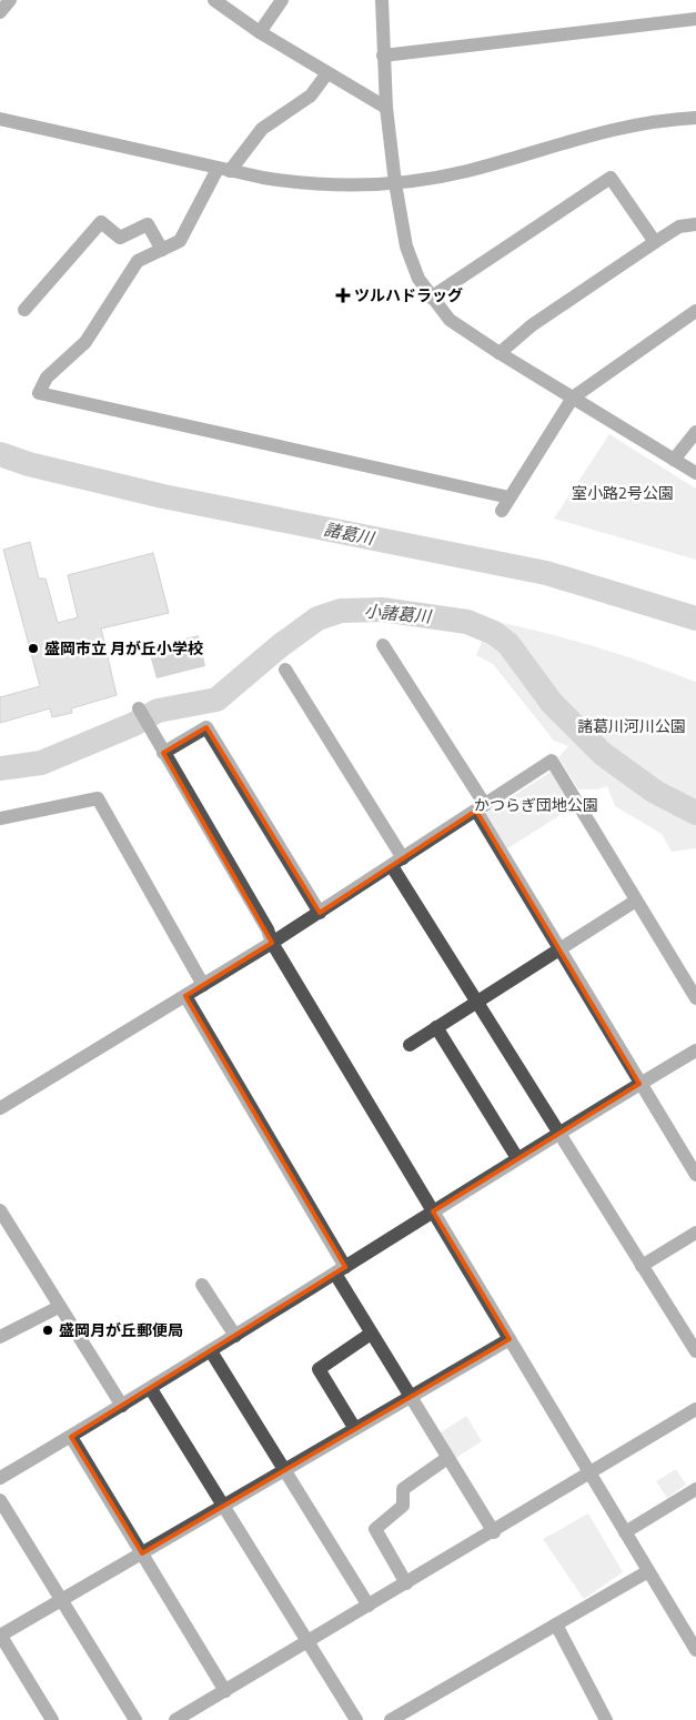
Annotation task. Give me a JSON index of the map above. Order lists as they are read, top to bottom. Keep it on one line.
{"water":["諸葛川","小諸葛川"],"parks":["室小路2号公園","諸葛川河川公園","かつらぎ団地公園"],"places":{"health":["ツルハドラッグ"],"other":["盛岡市立 月が丘小学校","盛岡月が丘郵便局"]}}
